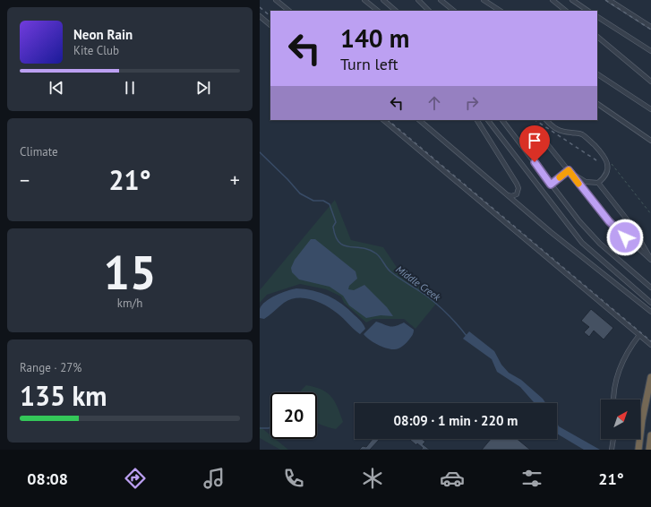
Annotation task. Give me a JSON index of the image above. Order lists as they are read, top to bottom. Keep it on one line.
{"water":["Middle Creek"],"north":"top right","page":{"turn":["140 m","Turn left"],"song":["Neon Rain","Kite Club"],"tile":["Climate",["15","km/h"],["Range · 27%","135 km"]],"heat":["−","21°","+"],"limit":"20","trip":"08:09 · 1 min · 220 m","tabs":["08:08","21°"]}}
